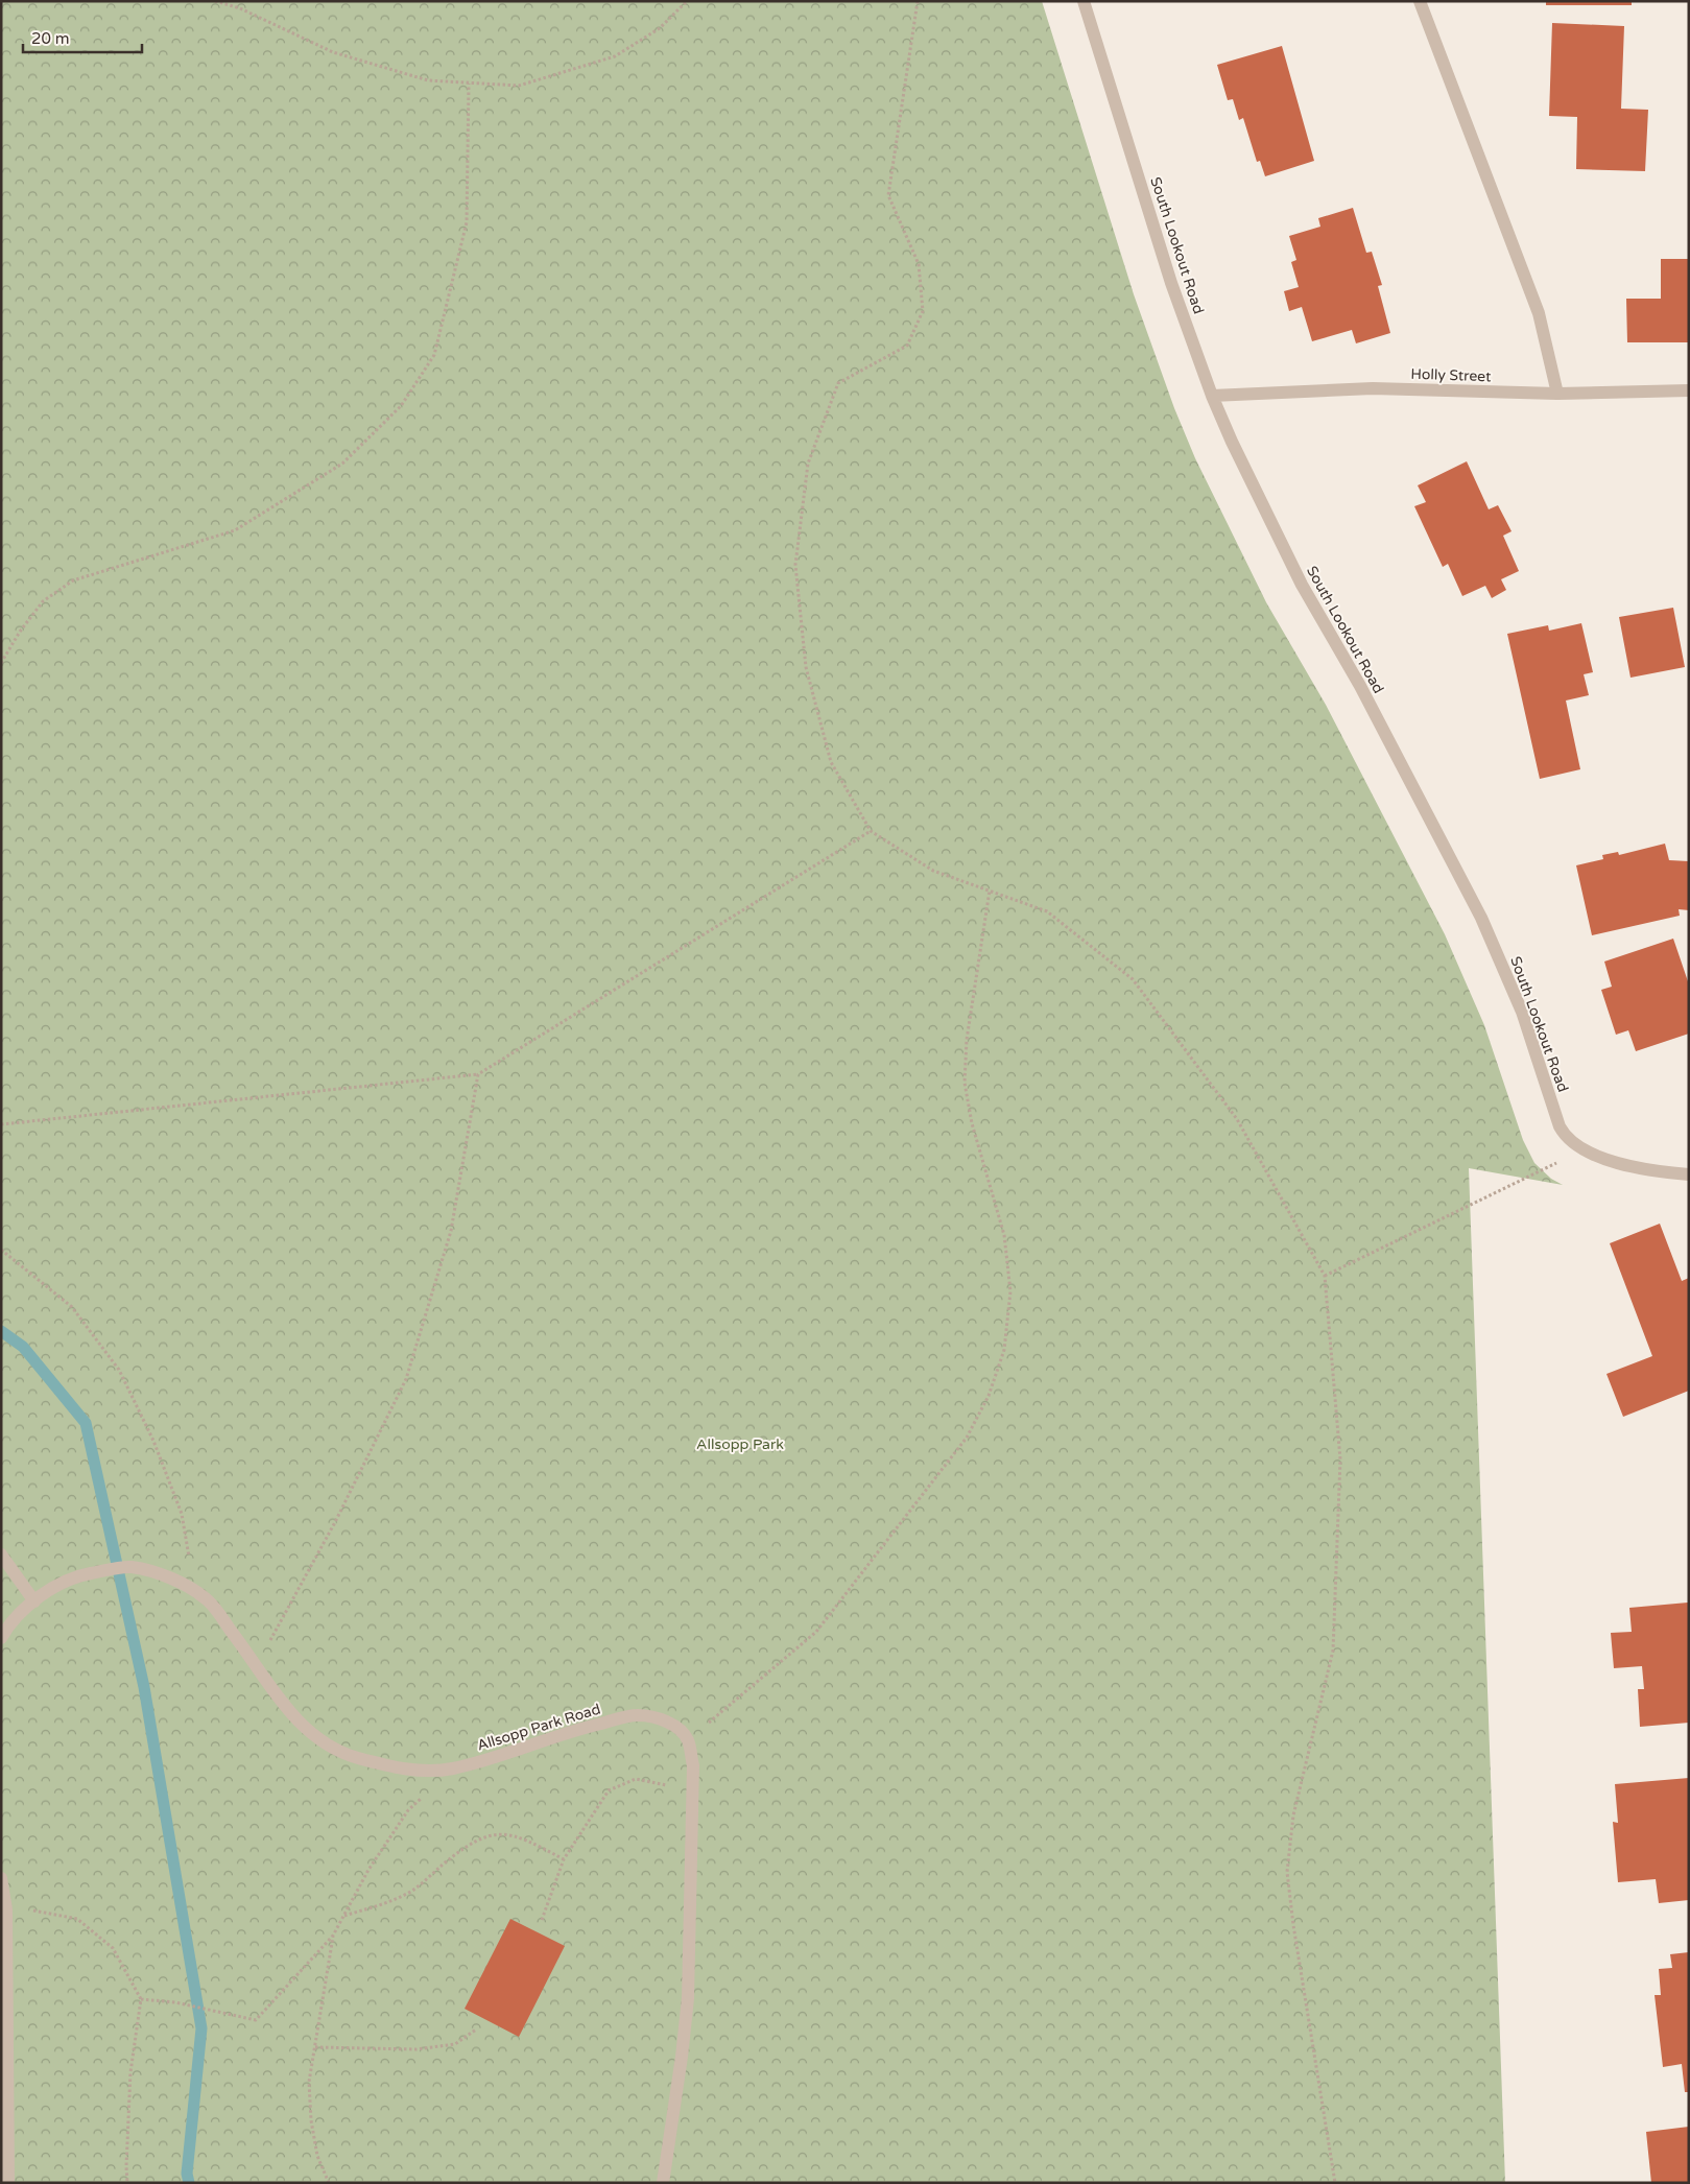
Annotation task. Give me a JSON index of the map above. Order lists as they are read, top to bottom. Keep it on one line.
{"streets":{"street":["South Lookout Road","Holly Street","Allsopp Park Road"]},"crossings":[["South Lookout Road","Holly Street"]],"parks":["Allsopp Park"],"scale_bar":"20 m"}
